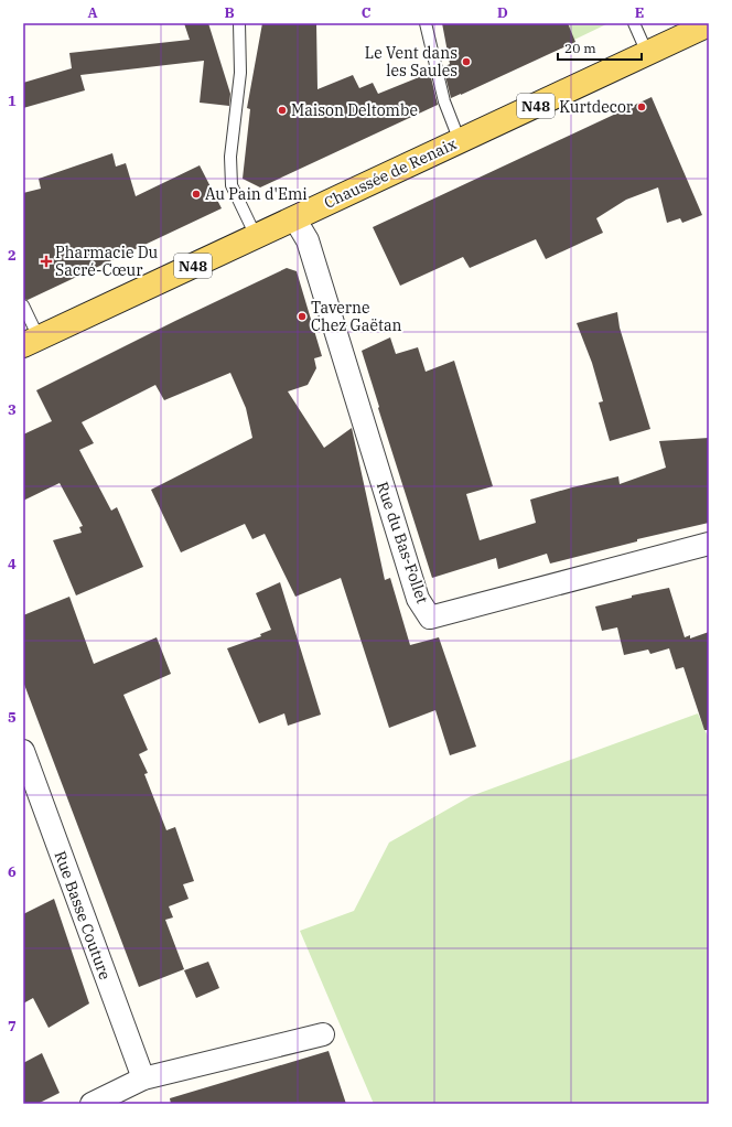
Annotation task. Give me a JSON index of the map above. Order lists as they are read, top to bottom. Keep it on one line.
{"streets":{"main road":["N48","Chaussée de Renaix"],"street":["Rue du Bas-Follet","Rue Basse Couture"]},"crossings":[["Chaussée de Renaix","Rue du Bas-Follet"]],"places":{"other":["Le Vent dans les Saules","Kurtdecor","Maison Deltombe","Au Pain d'Emi","Taverne Chez Gaëtan"],"health":["Pharmacie Du Sacré-Cœur"]},"scale_bar":"20 m","grid":{"columns":["A","B","C","D","E"],"rows":["1","2","3","4","5","6","7"]}}
